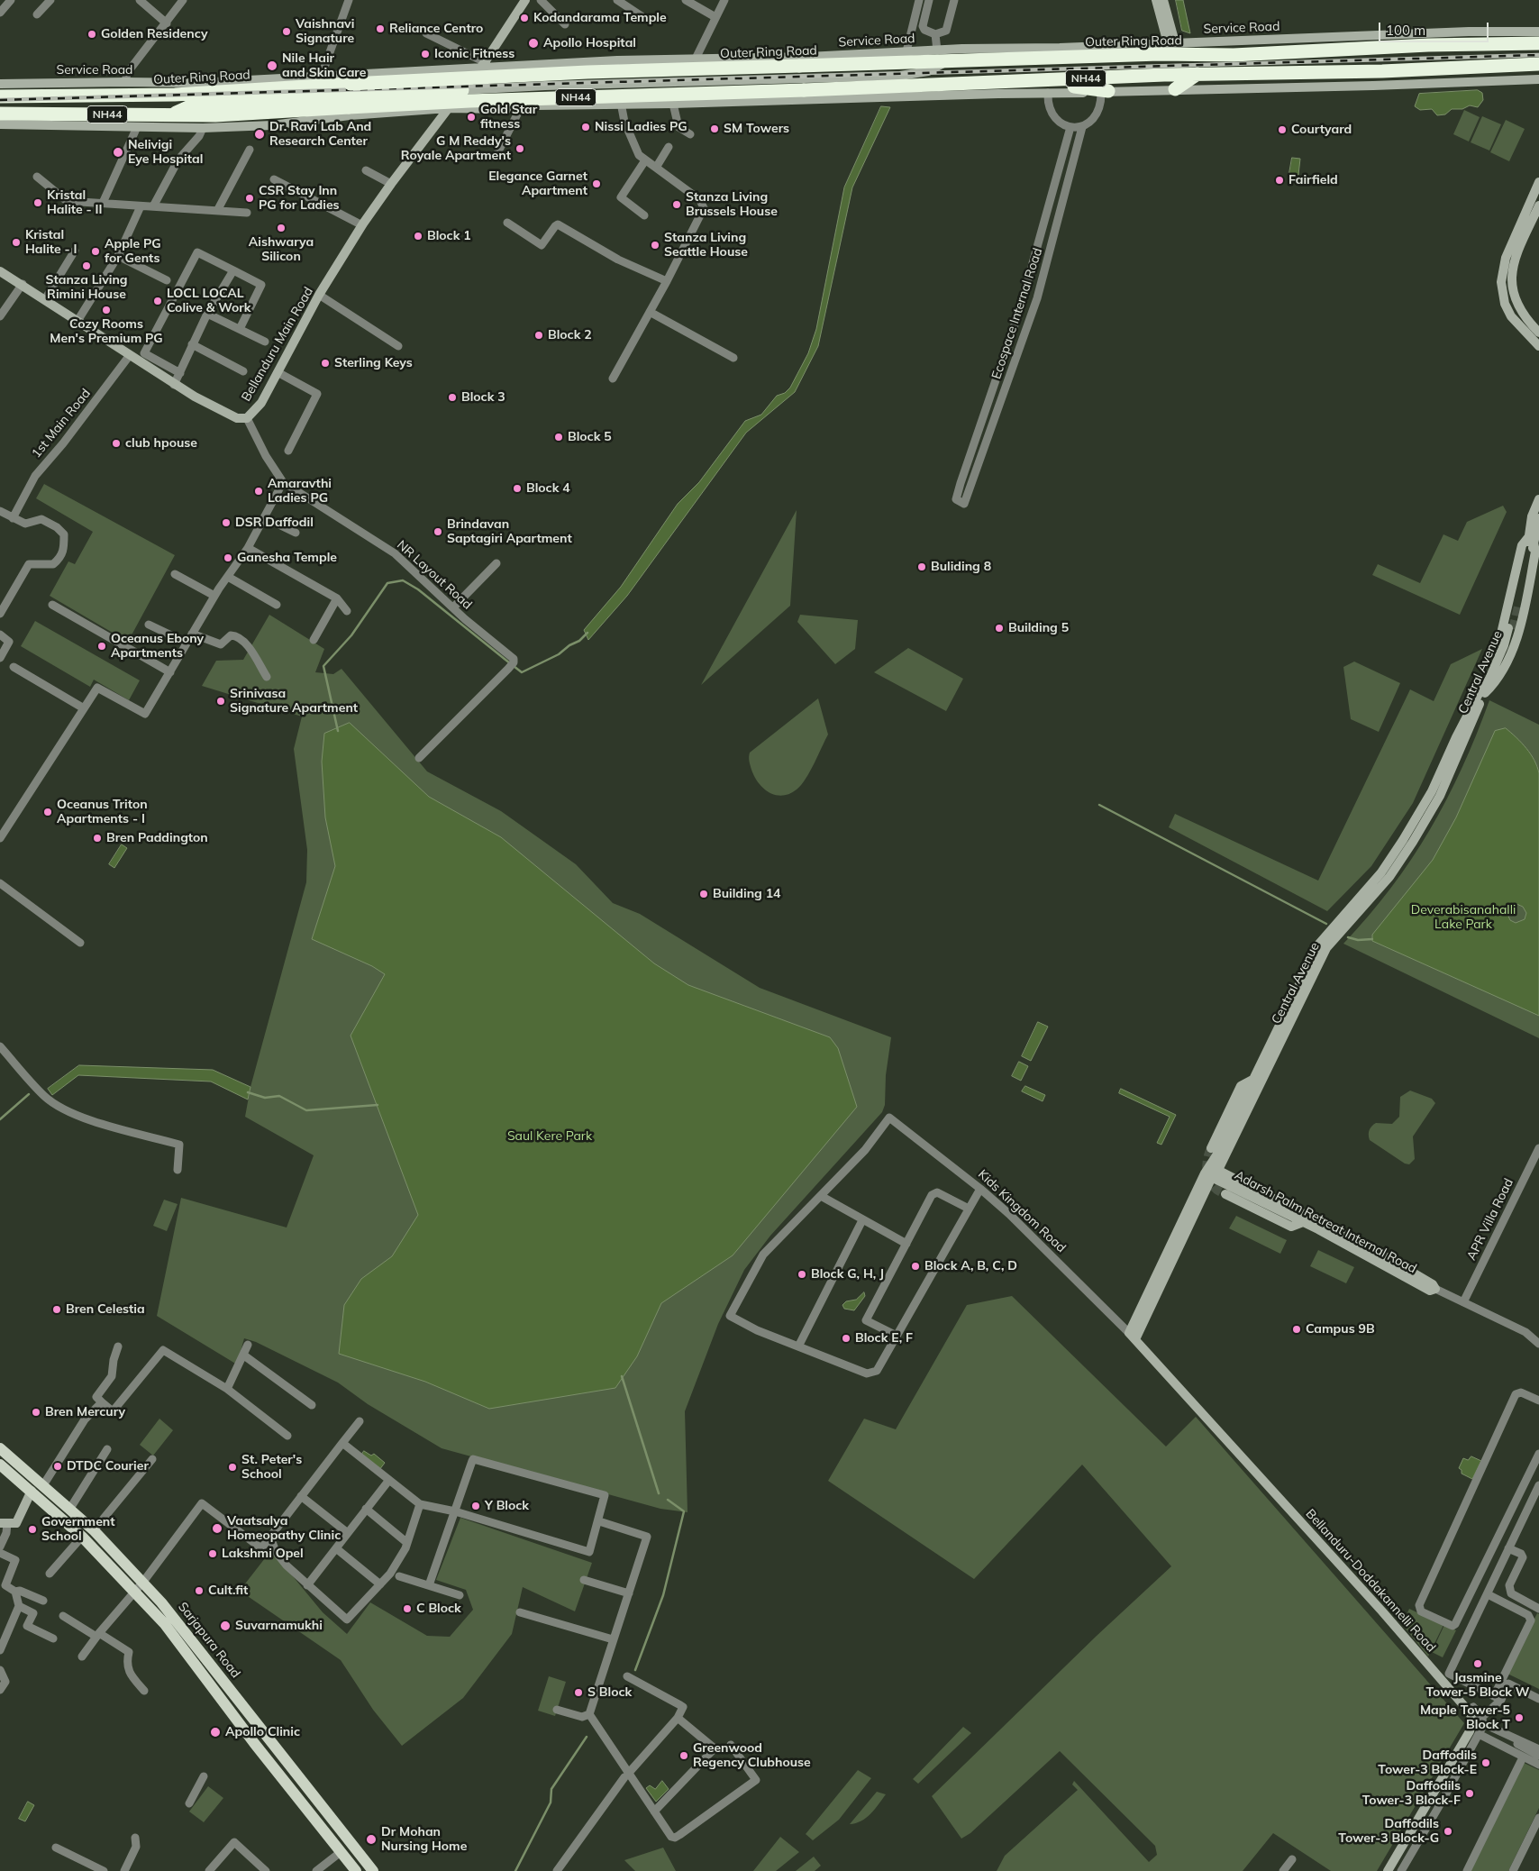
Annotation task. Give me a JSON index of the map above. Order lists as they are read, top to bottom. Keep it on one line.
{"streets":{"highway":["Outer Ring Road","NH44"],"main road":["Sarjapura Road"],"street":["Service Road","Ecospace Internal Road","Bellanduru Main Road","1st Main Road","NR Layout Road","Central Avenue","Kids Kingdom Road","APR Villa Road","Adarsh Palm Retreat Internal Road","Bellanduru-Doddakannelli Road"]},"crossings":[["Service Road","Outer Ring Road"],["Service Road","Bellanduru Main Road"],["NH44","Ecospace Internal Road"],["Bellanduru Main Road","1st Main Road"],["Bellanduru Main Road","NR Layout Road"],["Central Avenue","Kids Kingdom Road"],["Central Avenue","Adarsh Palm Retreat Internal Road"],["Central Avenue","Bellanduru-Doddakannelli Road"],["Kids Kingdom Road","Bellanduru-Doddakannelli Road"],["APR Villa Road","Adarsh Palm Retreat Internal Road"]],"parks":["Deverabisanahalli Lake Park","Saul Kere Park"],"places":["Kodandarama Temple","Reliance Centro","Vaishnavi Signature","Golden Residency","Apollo Hospital","Iconic Fitness","Nile Hair and Skin Care","Gold Star fitness","Nissi Ladies PG","SM Towers","Courtyard","Dr. Ravi Lab And Research Center","G M Reddy's Royale Apartment","Nelivigi Eye Hospital","Fairfield","Elegance Garnet Apartment","CSR Stay Inn PG for Ladies","Kristal Halite - II","Stanza Living Brussels House","Aishwarya Silicon","Block 1","Kristal Halite - I","Stanza Living Seattle House","Apple PG for Gents","Stanza Living Rimini House","LOCL LOCAL Colive & Work","Cozy Rooms Men's Premium PG","Block 2","Sterling Keys","Block 3","Block 5","club hpouse","Block 4","Amaravthi Ladies PG","DSR Daffodil","Brindavan Saptagiri Apartment","Ganesha Temple","Buliding 8","Building 5","Oceanus Ebony Apartments","Srinivasa Signature Apartment","Oceanus Triton Apartments - I","Bren Paddington","Building 14","Block A, B, C, D","Block G, H, J","Bren Celestia","Campus 9B","Block E, F","Bren Mercury","DTDC Courier","St. Peter's School","Y Block","Vaatsalya Homeopathy Clinic","Government School","Lakshmi Opel","Cult.fit","C Block","Suvarnamukhi","Jasmine Tower-5 Block W","S Block","Maple Tower-5 Block T","Apollo Clinic","Greenwood Regency Clubhouse","Daffodils Tower-3 Block-E","Daffodils Tower-3 Block-F","Daffodils Tower-3 Block-G","Dr Mohan Nursing Home"],"scale_bar":"100 m"}
